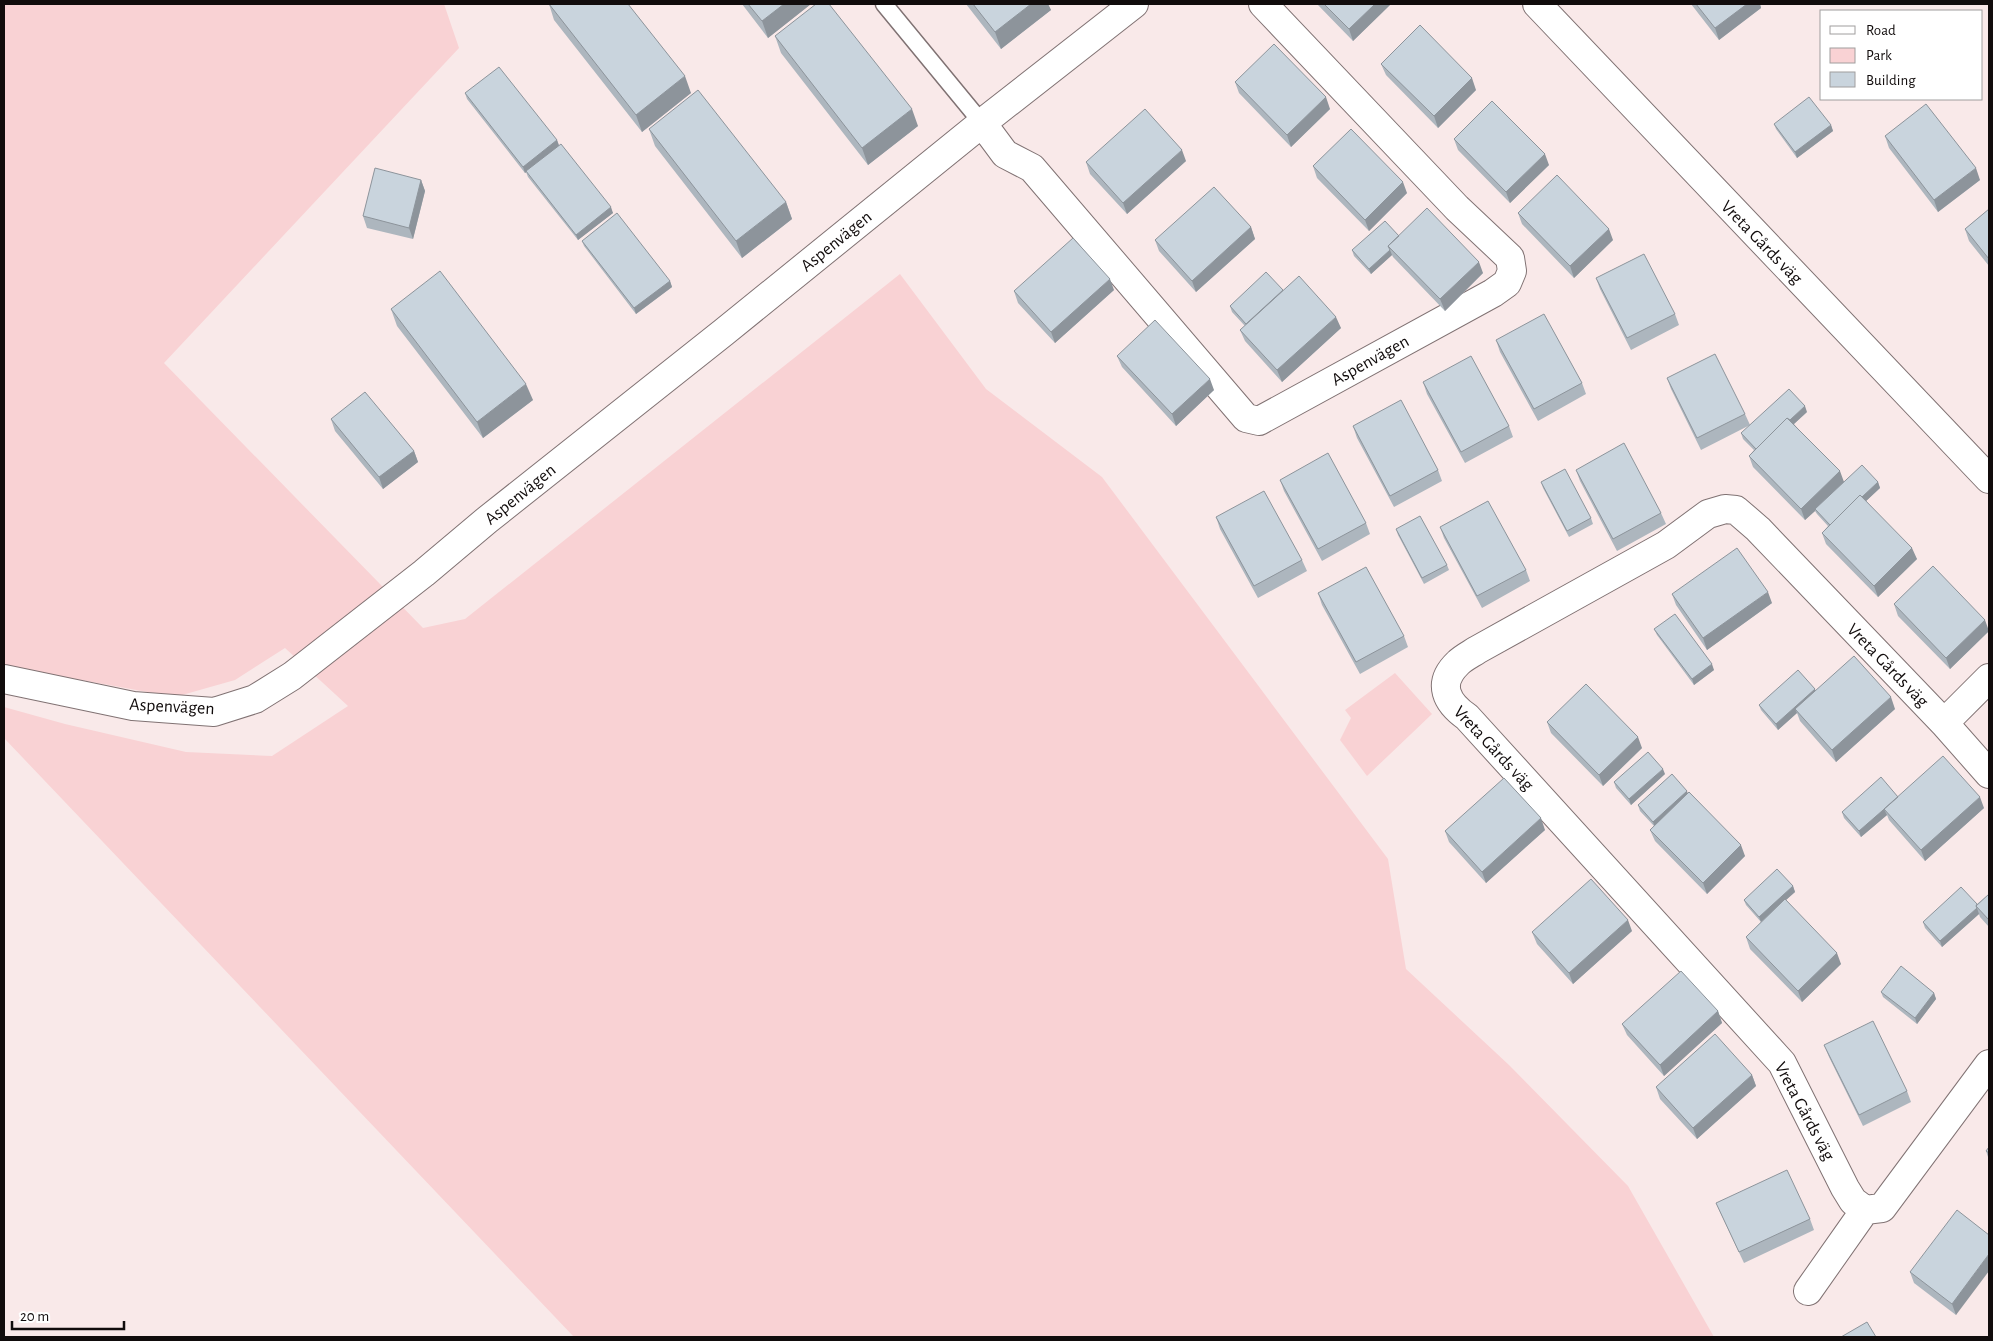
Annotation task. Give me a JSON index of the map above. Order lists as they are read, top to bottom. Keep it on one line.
{"streets":{"street":["Aspenvägen","Vreta Gårds väg"]},"legend":["Road","Park","Building"],"scale_bar":"20 m"}
